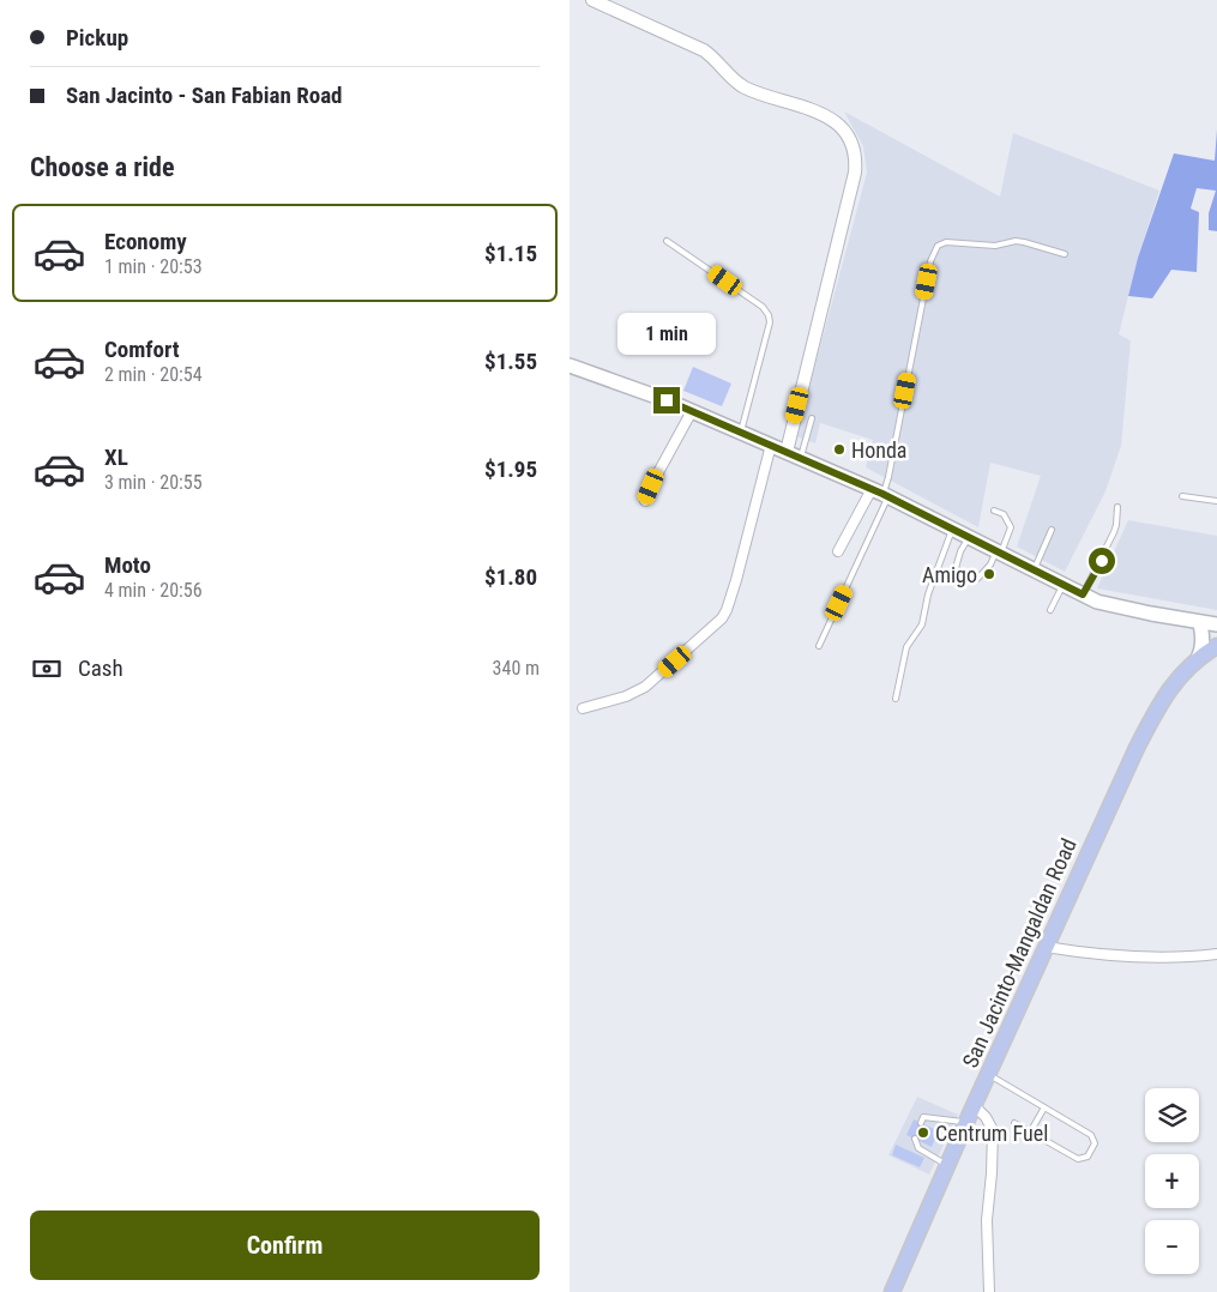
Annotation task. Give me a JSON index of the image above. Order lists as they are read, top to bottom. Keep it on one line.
{"streets":{"main road":["San Jacinto-Mangaldan Road"]},"places":["Honda","Amigo","Centrum Fuel"],"page":{"banner":["Pickup","San Jacinto - San Fabian Road"],"heading":"Choose a ride","list":[{"name":"Economy","note":"1 min · 20:53","value":"$1.15"},{"name":"Comfort","note":"2 min · 20:54","value":"$1.55"},{"name":"XL","note":"3 min · 20:55","value":"$1.95"},{"name":"Moto","note":"4 min · 20:56","value":"$1.80"}],"bubble":"1 min","pay":["Cash","340 m"],"map_buttons":["+","−"],"buttons":"Confirm"}}
